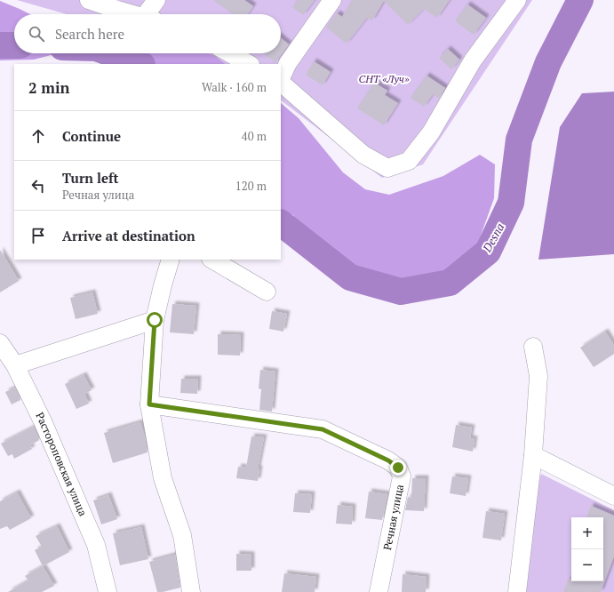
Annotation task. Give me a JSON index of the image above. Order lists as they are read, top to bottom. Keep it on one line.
{"streets":{"street":["Растороповская улица","Речная улица"]},"water":["Desna"],"parks":["СНТ «Луч»"],"page":{"search":"Search here","heading":["2 min","Walk · 160 m"],"list":[["Continue","40 m"],["Turn left","Речная улица","120 m"],"Arrive at destination"],"map_buttons":["+","−"]}}
